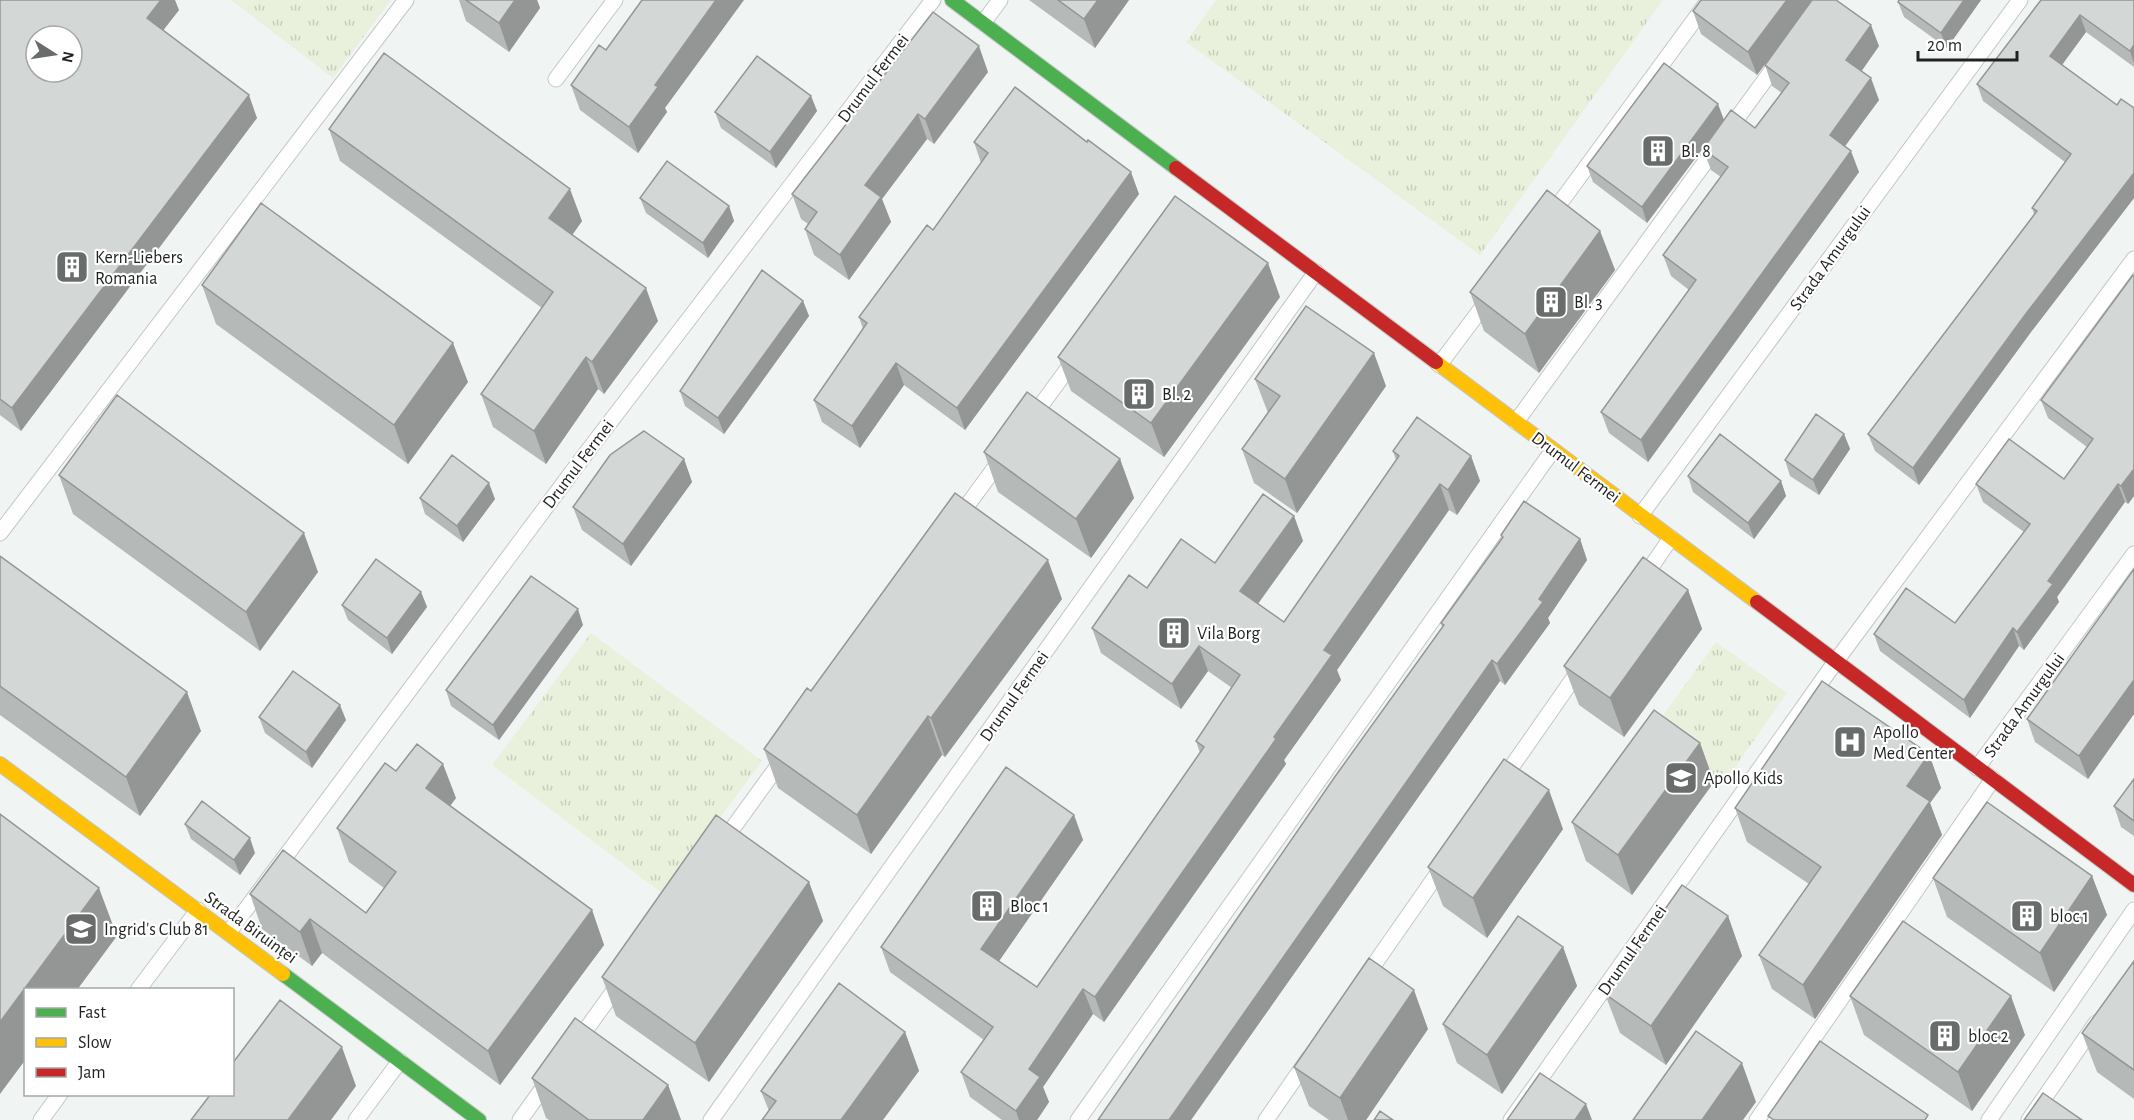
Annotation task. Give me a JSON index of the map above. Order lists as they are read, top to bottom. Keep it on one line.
{"streets":{"street":["Drumul Fermei","Strada Biruinței"],"lane":["Strada Amurgului"]},"crossings":[["Drumul Fermei","Strada Amurgului"],["Drumul Fermei","Strada Biruinței"]],"places":{"building":["Bl. 8","Kern-Liebers Romania","Bl. 3","Bl. 2","Vila Borg","Bloc 1","bloc 1","bloc 2"],"hospital":["Apollo Med Center"],"school or university":["Apollo Kids","Ingrid's Club 81"]},"legend":["Fast","Slow","Jam"],"scale_bar":"20 m","north":"right"}
